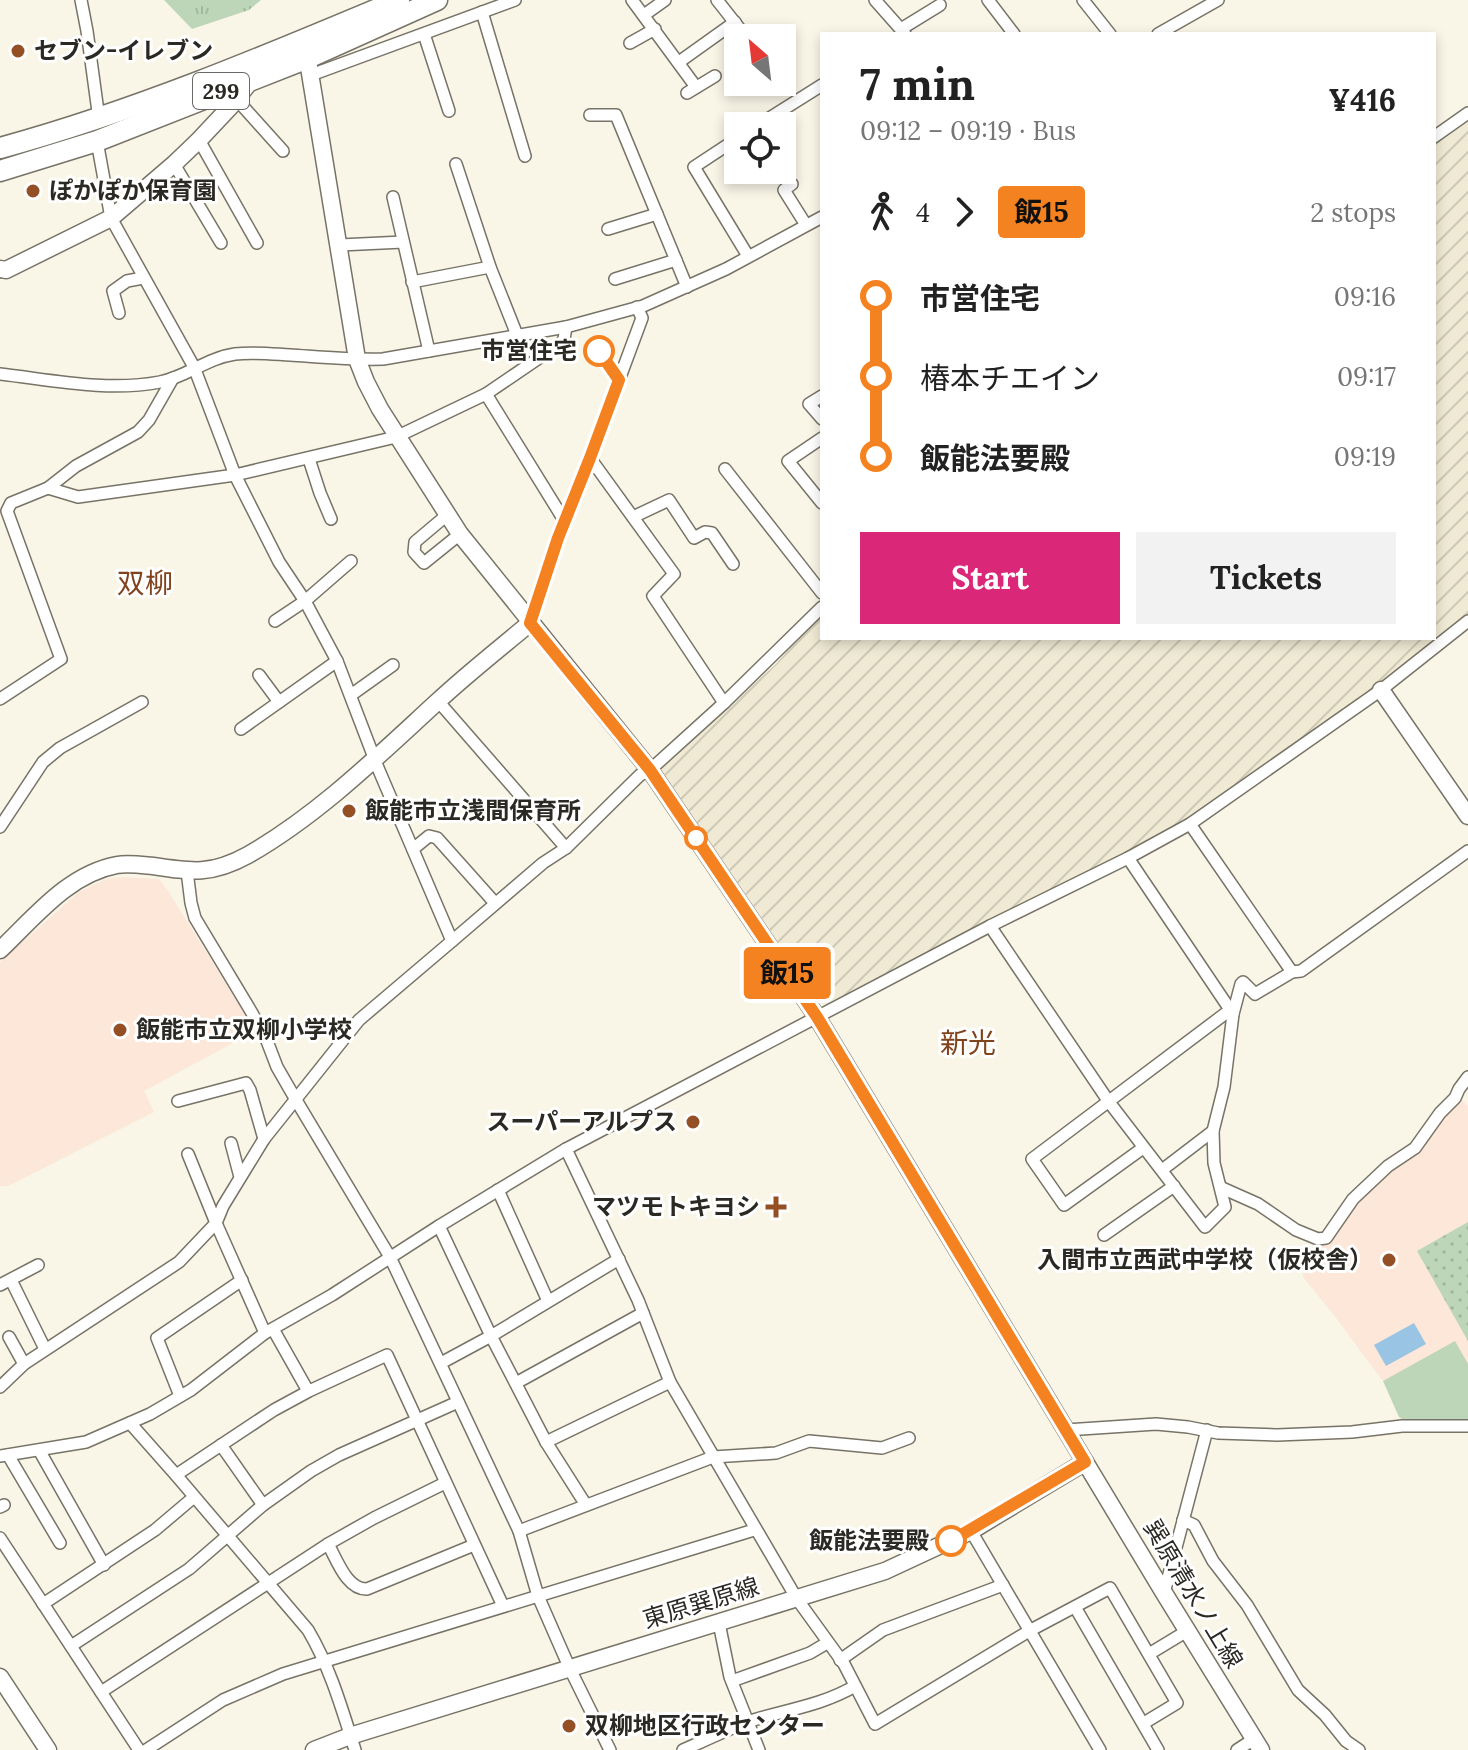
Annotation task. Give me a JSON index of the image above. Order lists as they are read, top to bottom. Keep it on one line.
{"streets":{"highway":["299"],"street":["巽原清水ノ上線","東原巽原線"]},"crossings":[["299","巽原清水ノ上線"],["巽原清水ノ上線","東原巽原線"]],"districts":["双柳","新光"],"places":{"other":["セブン-イレブン","ぽかぽか保育園","市営住宅","飯能市立浅間保育所","飯能市立双柳小学校","スーパーアルプス","入間市立西武中学校（仮校舎）","飯能法要殿","双柳地区行政センター"],"health":["マツモトキヨシ"]},"lines":["bus line 飯15"],"north":"top left","page":{"on_map":"飯15","heading":["7 min","09:12 – 09:19 · Bus","¥416"],"legs":["4","飯15","2 stops"],"list":[{"name":"市営住宅","value":"09:16"},{"name":"椿本チエイン","value":"09:17"},{"name":"飯能法要殿","value":"09:19"}],"buttons":["Start","Tickets"]}}
